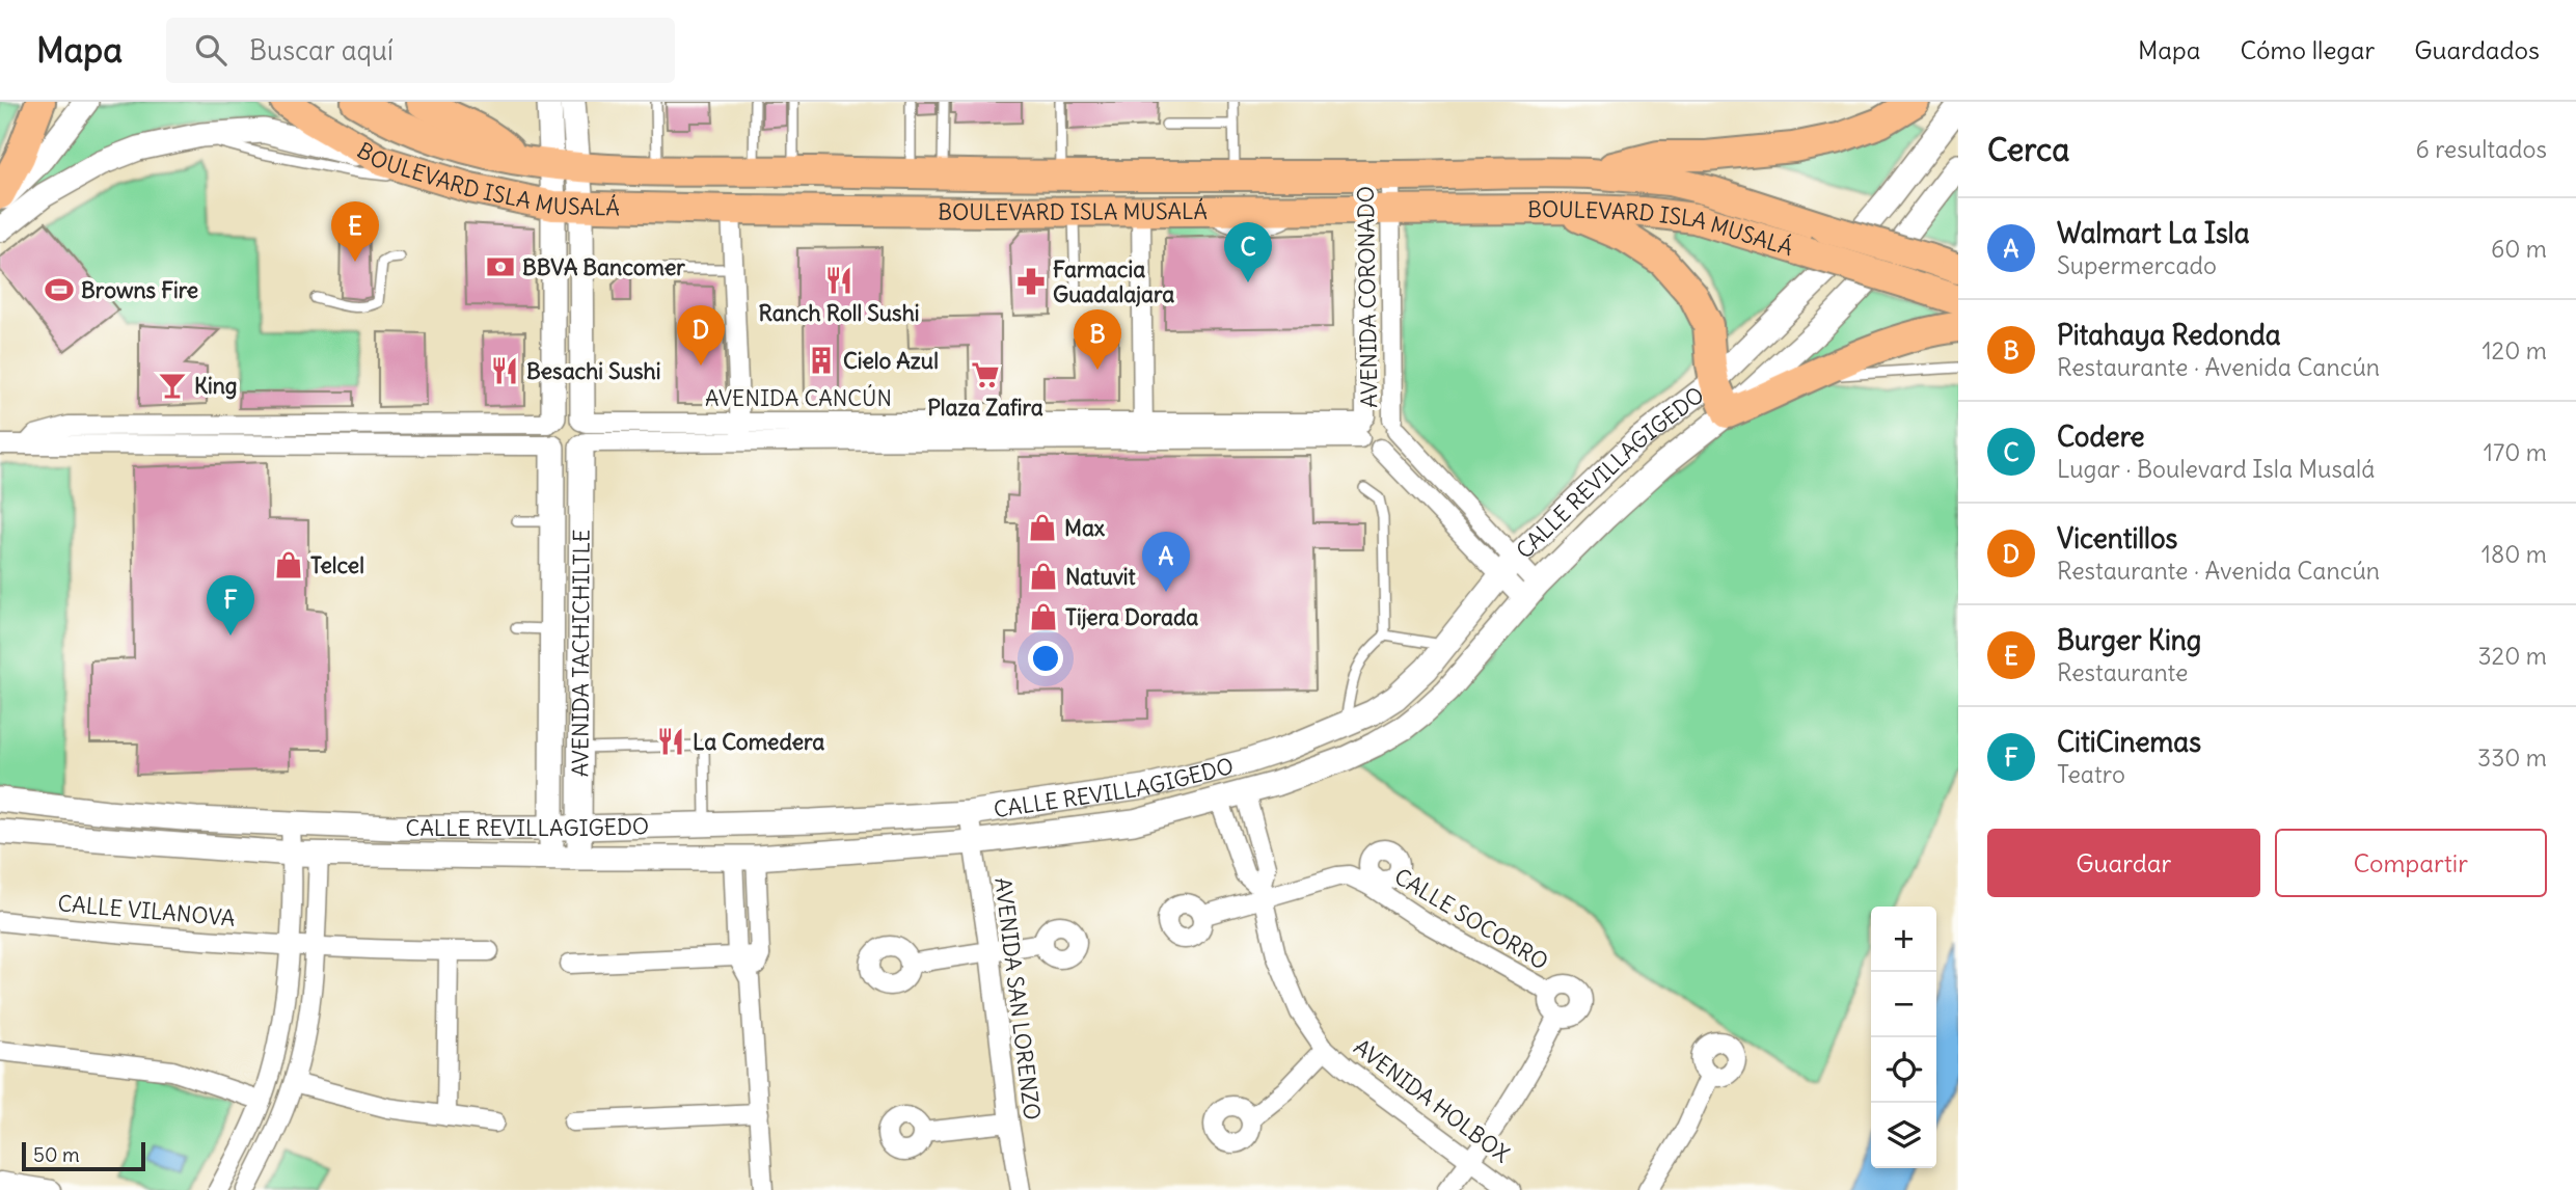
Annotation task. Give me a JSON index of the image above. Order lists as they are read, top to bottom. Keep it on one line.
{"streets":{"main road":["BOULEVARD ISLA MUSALÁ"],"street":["AVENIDA CORONADO","AVENIDA CANCÚN","CALLE REVILLAGIGEDO","AVENIDA TACHICHILTLE","CALLE VILANOVA","CALLE SOCORRO","AVENIDA SAN LORENZO","AVENIDA HOLBOX"]},"crossings":[["BOULEVARD ISLA MUSALÁ","AVENIDA CORONADO"],["BOULEVARD ISLA MUSALÁ","AVENIDA TACHICHILTLE"],["AVENIDA CORONADO","AVENIDA CANCÚN"],["AVENIDA CANCÚN","AVENIDA TACHICHILTLE"],["CALLE REVILLAGIGEDO","AVENIDA TACHICHILTLE"],["CALLE REVILLAGIGEDO","AVENIDA SAN LORENZO"],["CALLE REVILLAGIGEDO","AVENIDA HOLBOX"],["CALLE SOCORRO","AVENIDA HOLBOX"]],"places":{"bank":["BBVA Bancomer"],"restaurant":["Ranch Roll Sushi","Besachi Sushi","La Comedera"],"pharmacy":["Farmacia Guadalajara"],"sports":["Browns Fire"],"building":["Cielo Azul"],"supermarket":["Plaza Zafira"],"bar":["King"],"shop":["Max","Telcel","Natuvit","Tijera Dorada"]},"scale_bar":"50 m","page":{"header":"Mapa","search":"Buscar aquí","nav":["Mapa","Cómo llegar","Guardados"],"heading":["Cerca","6 resultados"],"list":[{"mark":"A","name":"Walmart La Isla","note":"Supermercado","value":"60 m"},{"mark":"B","name":"Pitahaya Redonda","note":"Restaurante · Avenida Cancún","value":"120 m"},{"mark":"C","name":"Codere","note":"Lugar · Boulevard Isla Musalá","value":"170 m"},{"mark":"D","name":"Vicentillos","note":"Restaurante · Avenida Cancún","value":"180 m"},{"mark":"E","name":"Burger King","note":"Restaurante","value":"320 m"},{"mark":"F","name":"CitiCinemas","note":"Teatro","value":"330 m"}],"pins":["E","C","D","B","A","F"],"buttons":["Guardar","Compartir"],"map_buttons":["+","−"],"scale":"50 m"}}
